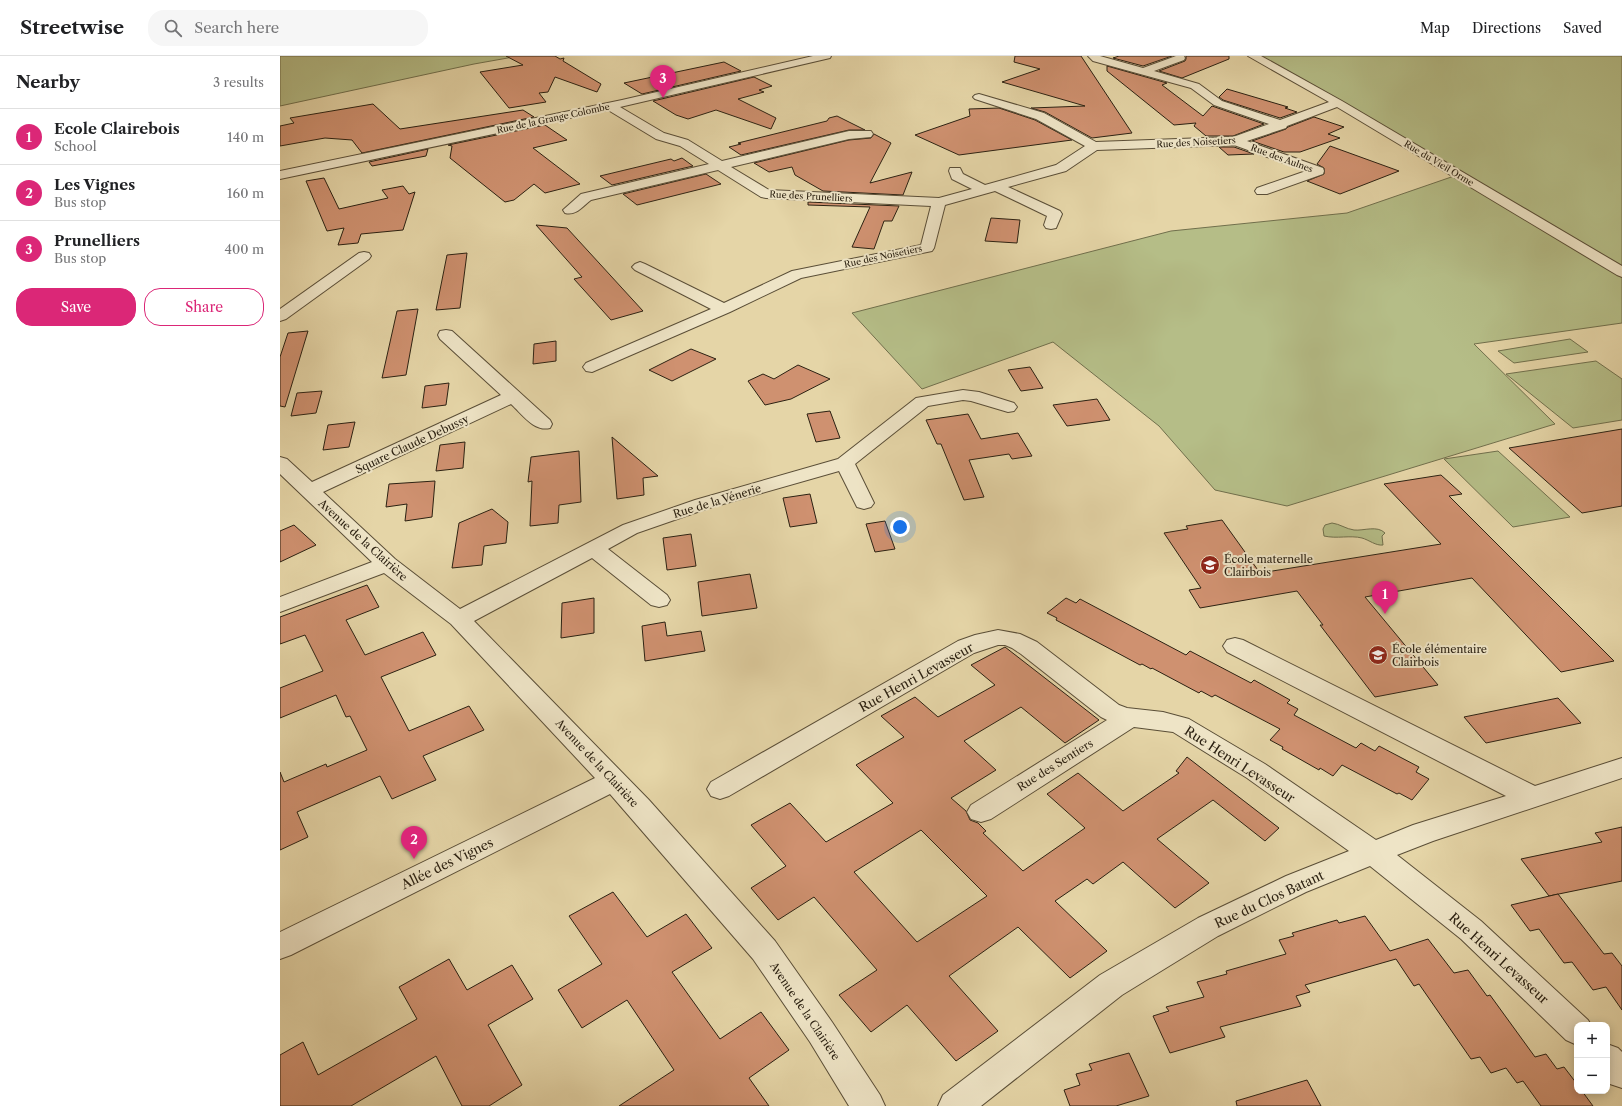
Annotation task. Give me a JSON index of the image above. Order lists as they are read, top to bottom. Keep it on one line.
{"streets":{"street":["Rue de la Grange Colombe","Rue des Noisetiers","Rue des Aulnes","Rue du Vieil Orme","Rue des Prunelliers","Square Claude Debussy","Rue de la Vénerie","Avenue de la Clairière","Rue Henri Levasseur","Rue des Sentiers","Allée des Vignes","Rue du Clos Batant"]},"crossings":[["Rue de la Grange Colombe","Rue des Prunelliers"],["Rue des Noisetiers","Rue des Aulnes"],["Rue des Noisetiers","Rue du Vieil Orme"],["Rue des Noisetiers","Rue des Prunelliers"],["Square Claude Debussy","Avenue de la Clairière"],["Rue de la Vénerie","Avenue de la Clairière"],["Avenue de la Clairière","Allée des Vignes"],["Rue Henri Levasseur","Rue des Sentiers"],["Rue Henri Levasseur","Rue du Clos Batant"]],"places":{"school or university":["École maternelle Clairbois","École élémentaire Clairbois"]},"page":{"header":"Streetwise","search":"Search here","nav":["Map","Directions","Saved"],"heading":["Nearby","3 results"],"pins":["3","1","2"],"list":[{"mark":"1","name":"Ecole Clairebois","note":"School","value":"140 m"},{"mark":"2","name":"Les Vignes","note":"Bus stop","value":"160 m"},{"mark":"3","name":"Prunelliers","note":"Bus stop","value":"400 m"}],"buttons":["Save","Share"],"map_buttons":["+","−"]}}
